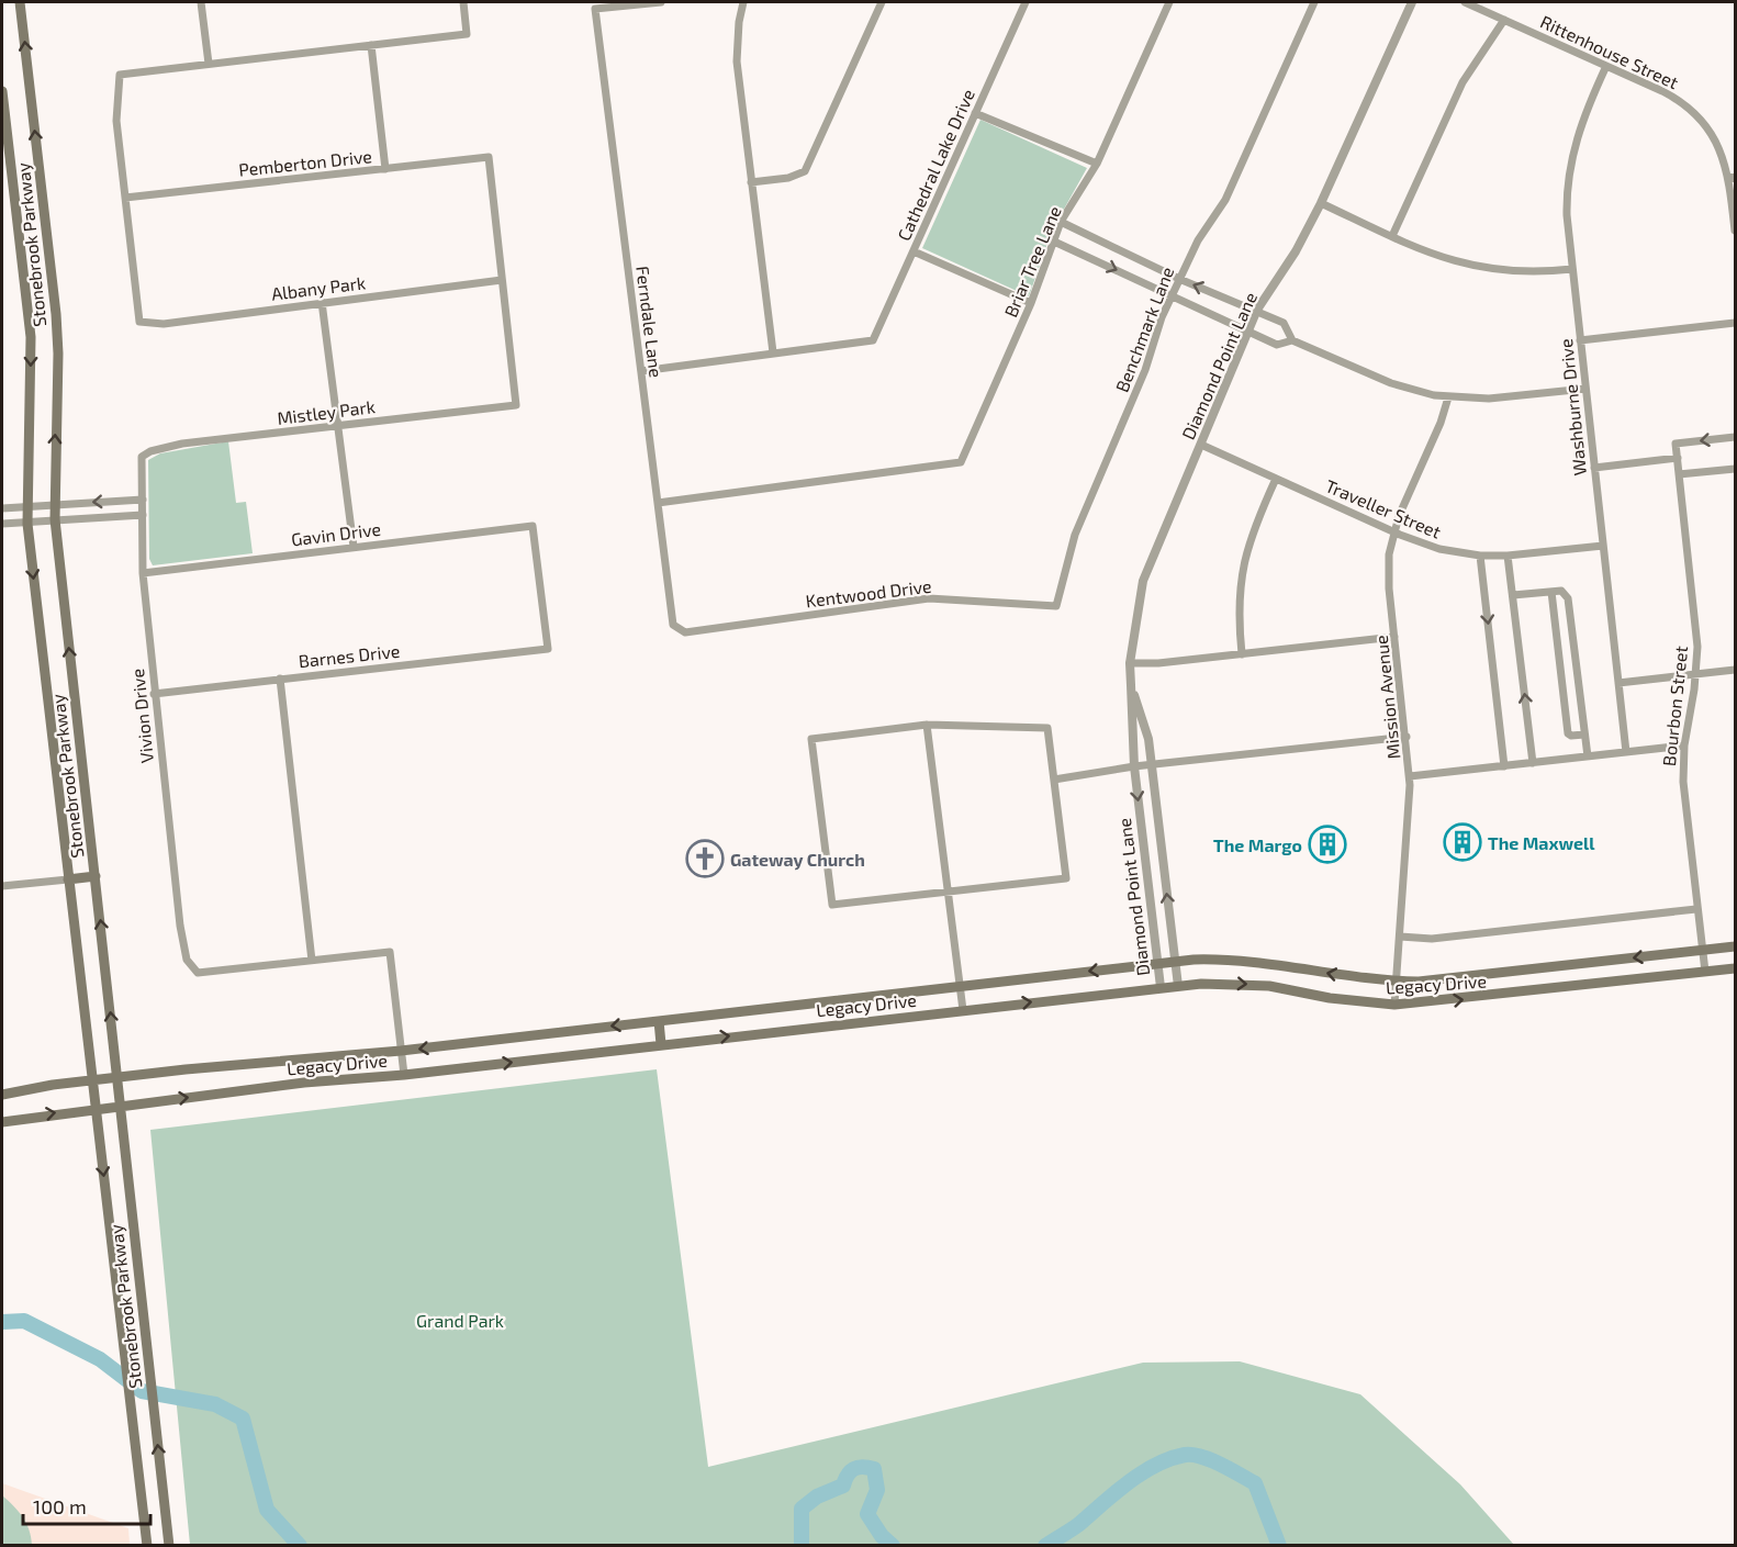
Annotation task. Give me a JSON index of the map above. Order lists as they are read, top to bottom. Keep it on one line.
{"streets":{"main road":["Stonebrook Parkway","Legacy Drive"],"street":["Rittenhouse Street","Pemberton Drive","Cathedral Lake Drive","Briar Tree Lane","Albany Park","Ferndale Lane","Benchmark Lane","Diamond Point Lane","Washburne Drive","Mistley Park","Traveller Street","Gavin Drive","Kentwood Drive","Barnes Drive","Mission Avenue","Bourbon Street","Vivion Drive"]},"crossings":[["Rittenhouse Street","Washburne Drive"],["Pemberton Drive","Albany Park"],["Pemberton Drive","Mistley Park"],["Stonebrook Parkway","Legacy Drive"],["Briar Tree Lane","Ferndale Lane"],["Albany Park","Mistley Park"],["Ferndale Lane","Kentwood Drive"],["Benchmark Lane","Kentwood Drive"],["Diamond Point Lane","Traveller Street"],["Diamond Point Lane","Legacy Drive"],["Washburne Drive","Traveller Street"],["Mistley Park","Vivion Drive"],["Traveller Street","Mission Avenue"],["Gavin Drive","Barnes Drive"],["Gavin Drive","Vivion Drive"],["Barnes Drive","Vivion Drive"],["Mission Avenue","Legacy Drive"],["Bourbon Street","Legacy Drive"]],"parks":["Grand Park"],"places":{"building":["The Maxwell","The Margo"],"church":["Gateway Church"]},"scale_bar":"100 m"}
